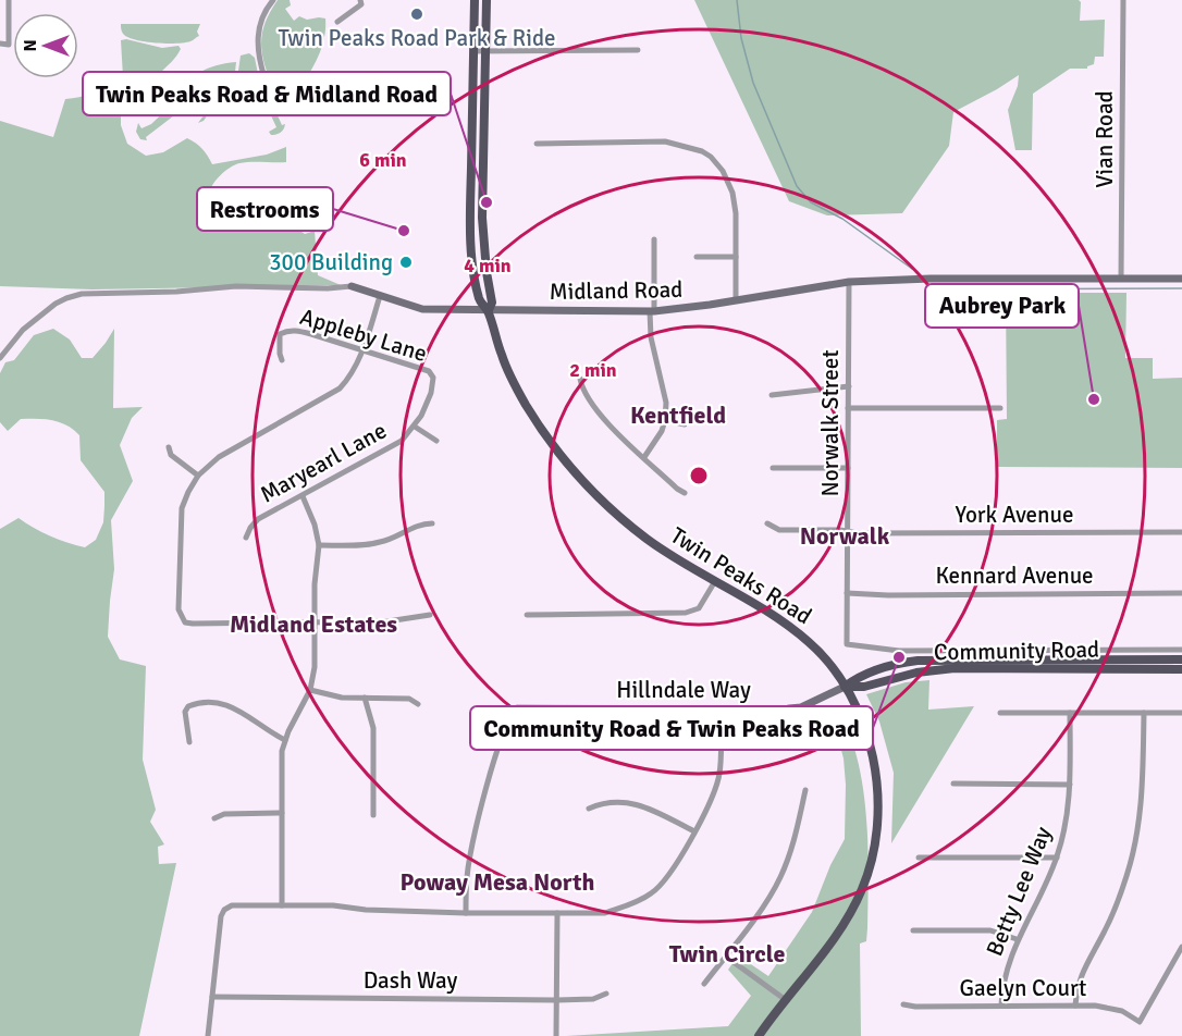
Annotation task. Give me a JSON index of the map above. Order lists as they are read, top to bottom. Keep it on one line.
{"streets":{"main road":["Midland Road","Twin Peaks Road","Community Road","Hillndale Way"],"street":["Vian Road","Appleby Lane","Norwalk Street","Maryearl Lane","York Avenue","Kennard Avenue","Betty Lee Way","Dash Way","Gaelyn Court"]},"crossings":[["Vian Road","Midland Road"],["Midland Road","Norwalk Street"],["Midland Road","Twin Peaks Road"],["Appleby Lane","Maryearl Lane"],["Norwalk Street","York Avenue"],["Norwalk Street","Kennard Avenue"],["Twin Peaks Road","Community Road"],["Twin Peaks Road","Hillndale Way"],["Community Road","Hillndale Way"],["Betty Lee Way","Gaelyn Court"]],"districts":["Kentfield","Norwalk","Midland Estates","Poway Mesa North","Twin Circle"],"places":["Twin Peaks Road Park & Ride","Twin Peaks Road & Midland Road","Restrooms","300 Building","Aubrey Park","Community Road & Twin Peaks Road"],"north":"left","rings":["6 min","4 min","2 min"]}
